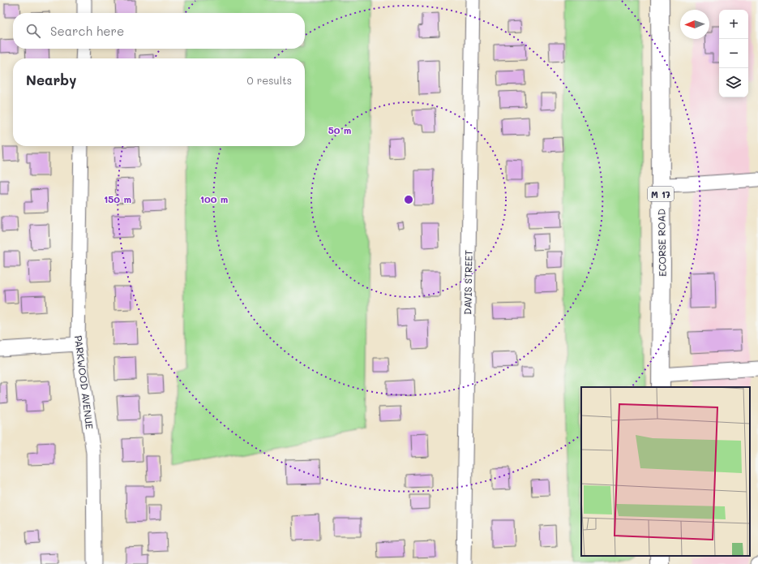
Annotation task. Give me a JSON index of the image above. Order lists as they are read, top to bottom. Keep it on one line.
{"streets":{"main road":["M 17","ECORSE ROAD"],"street":["DAVIS STREET","PARKWOOD AVENUE"]},"north":"left","page":{"map_buttons":["+","−"],"search":"Search here","heading":["Nearby","0 results"]},"rings":["50 m","100 m","150 m"]}
